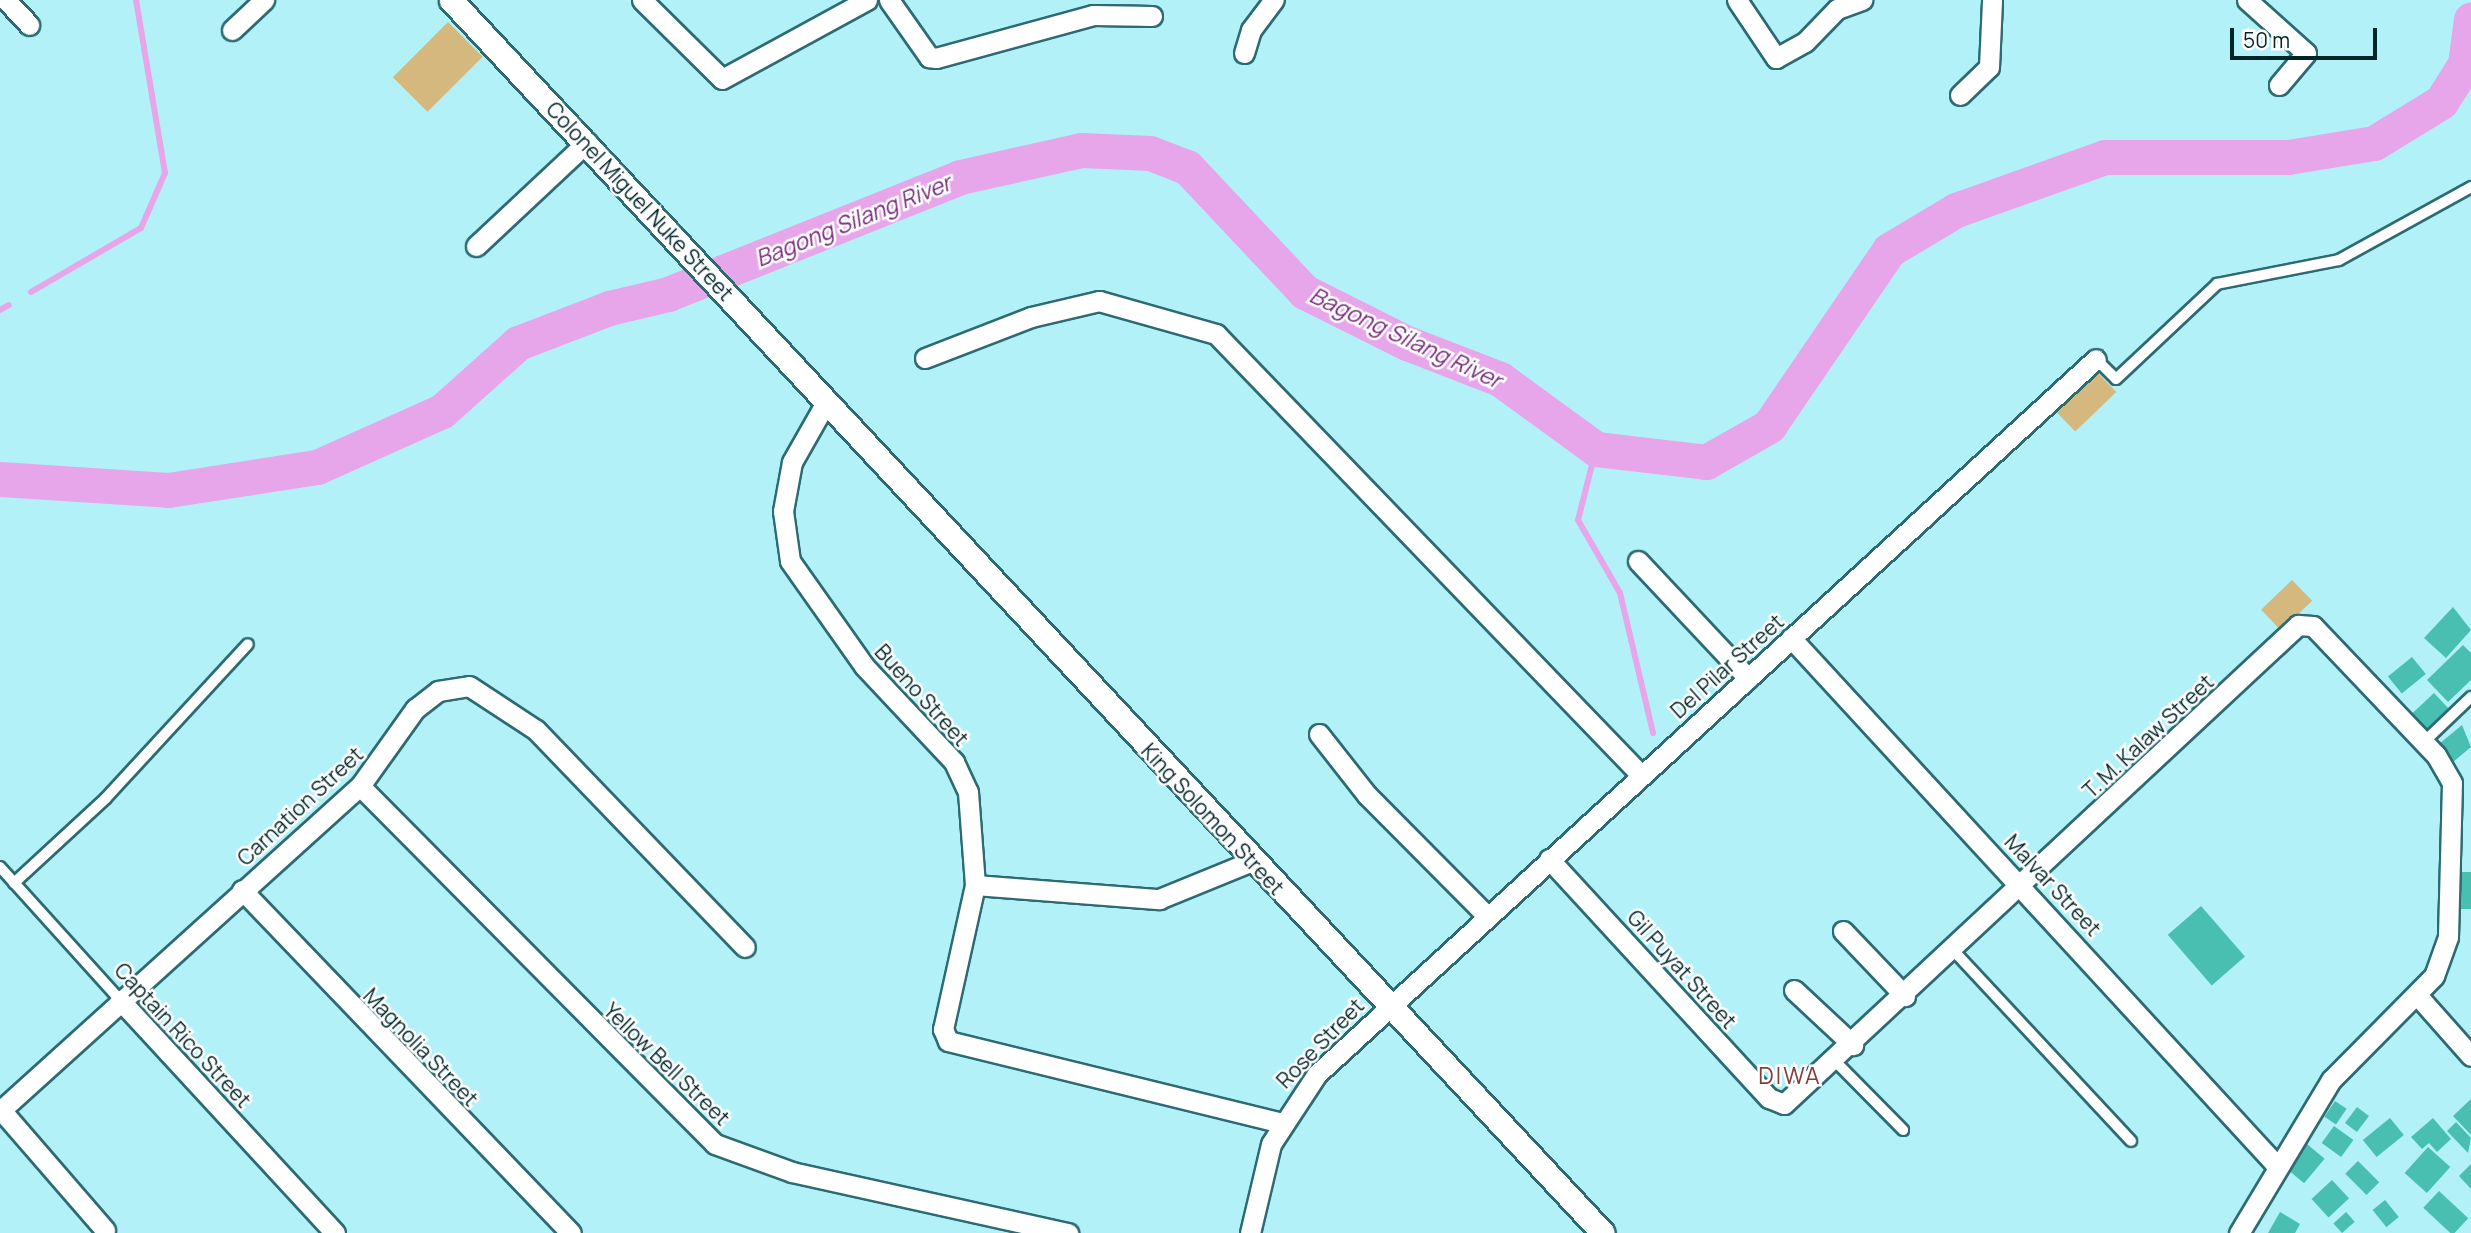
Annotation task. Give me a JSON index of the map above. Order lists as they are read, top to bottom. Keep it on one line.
{"streets":{"street":["Colonel Miguel Nuke Street","Del Pilar Street","Bueno Street","T. M. Kalaw Street","Carnation Street","King Solomon Street","Malvar Street","Gil Puyat Street","Captain Rico Street","Rose Street","Magnolia Street","Yellow Bell Street"]},"crossings":[["Colonel Miguel Nuke Street","Bueno Street"],["Colonel Miguel Nuke Street","King Solomon Street"],["Del Pilar Street","King Solomon Street"],["Del Pilar Street","Malvar Street"],["Del Pilar Street","Gil Puyat Street"],["Del Pilar Street","Rose Street"],["Bueno Street","King Solomon Street"],["Bueno Street","Rose Street"],["T. M. Kalaw Street","Malvar Street"],["T. M. Kalaw Street","Gil Puyat Street"],["Carnation Street","Captain Rico Street"],["Carnation Street","Magnolia Street"],["Carnation Street","Yellow Bell Street"],["King Solomon Street","Rose Street"]],"districts":["DIWA"],"water":["Bagong Silang River"],"scale_bar":"50 m"}
